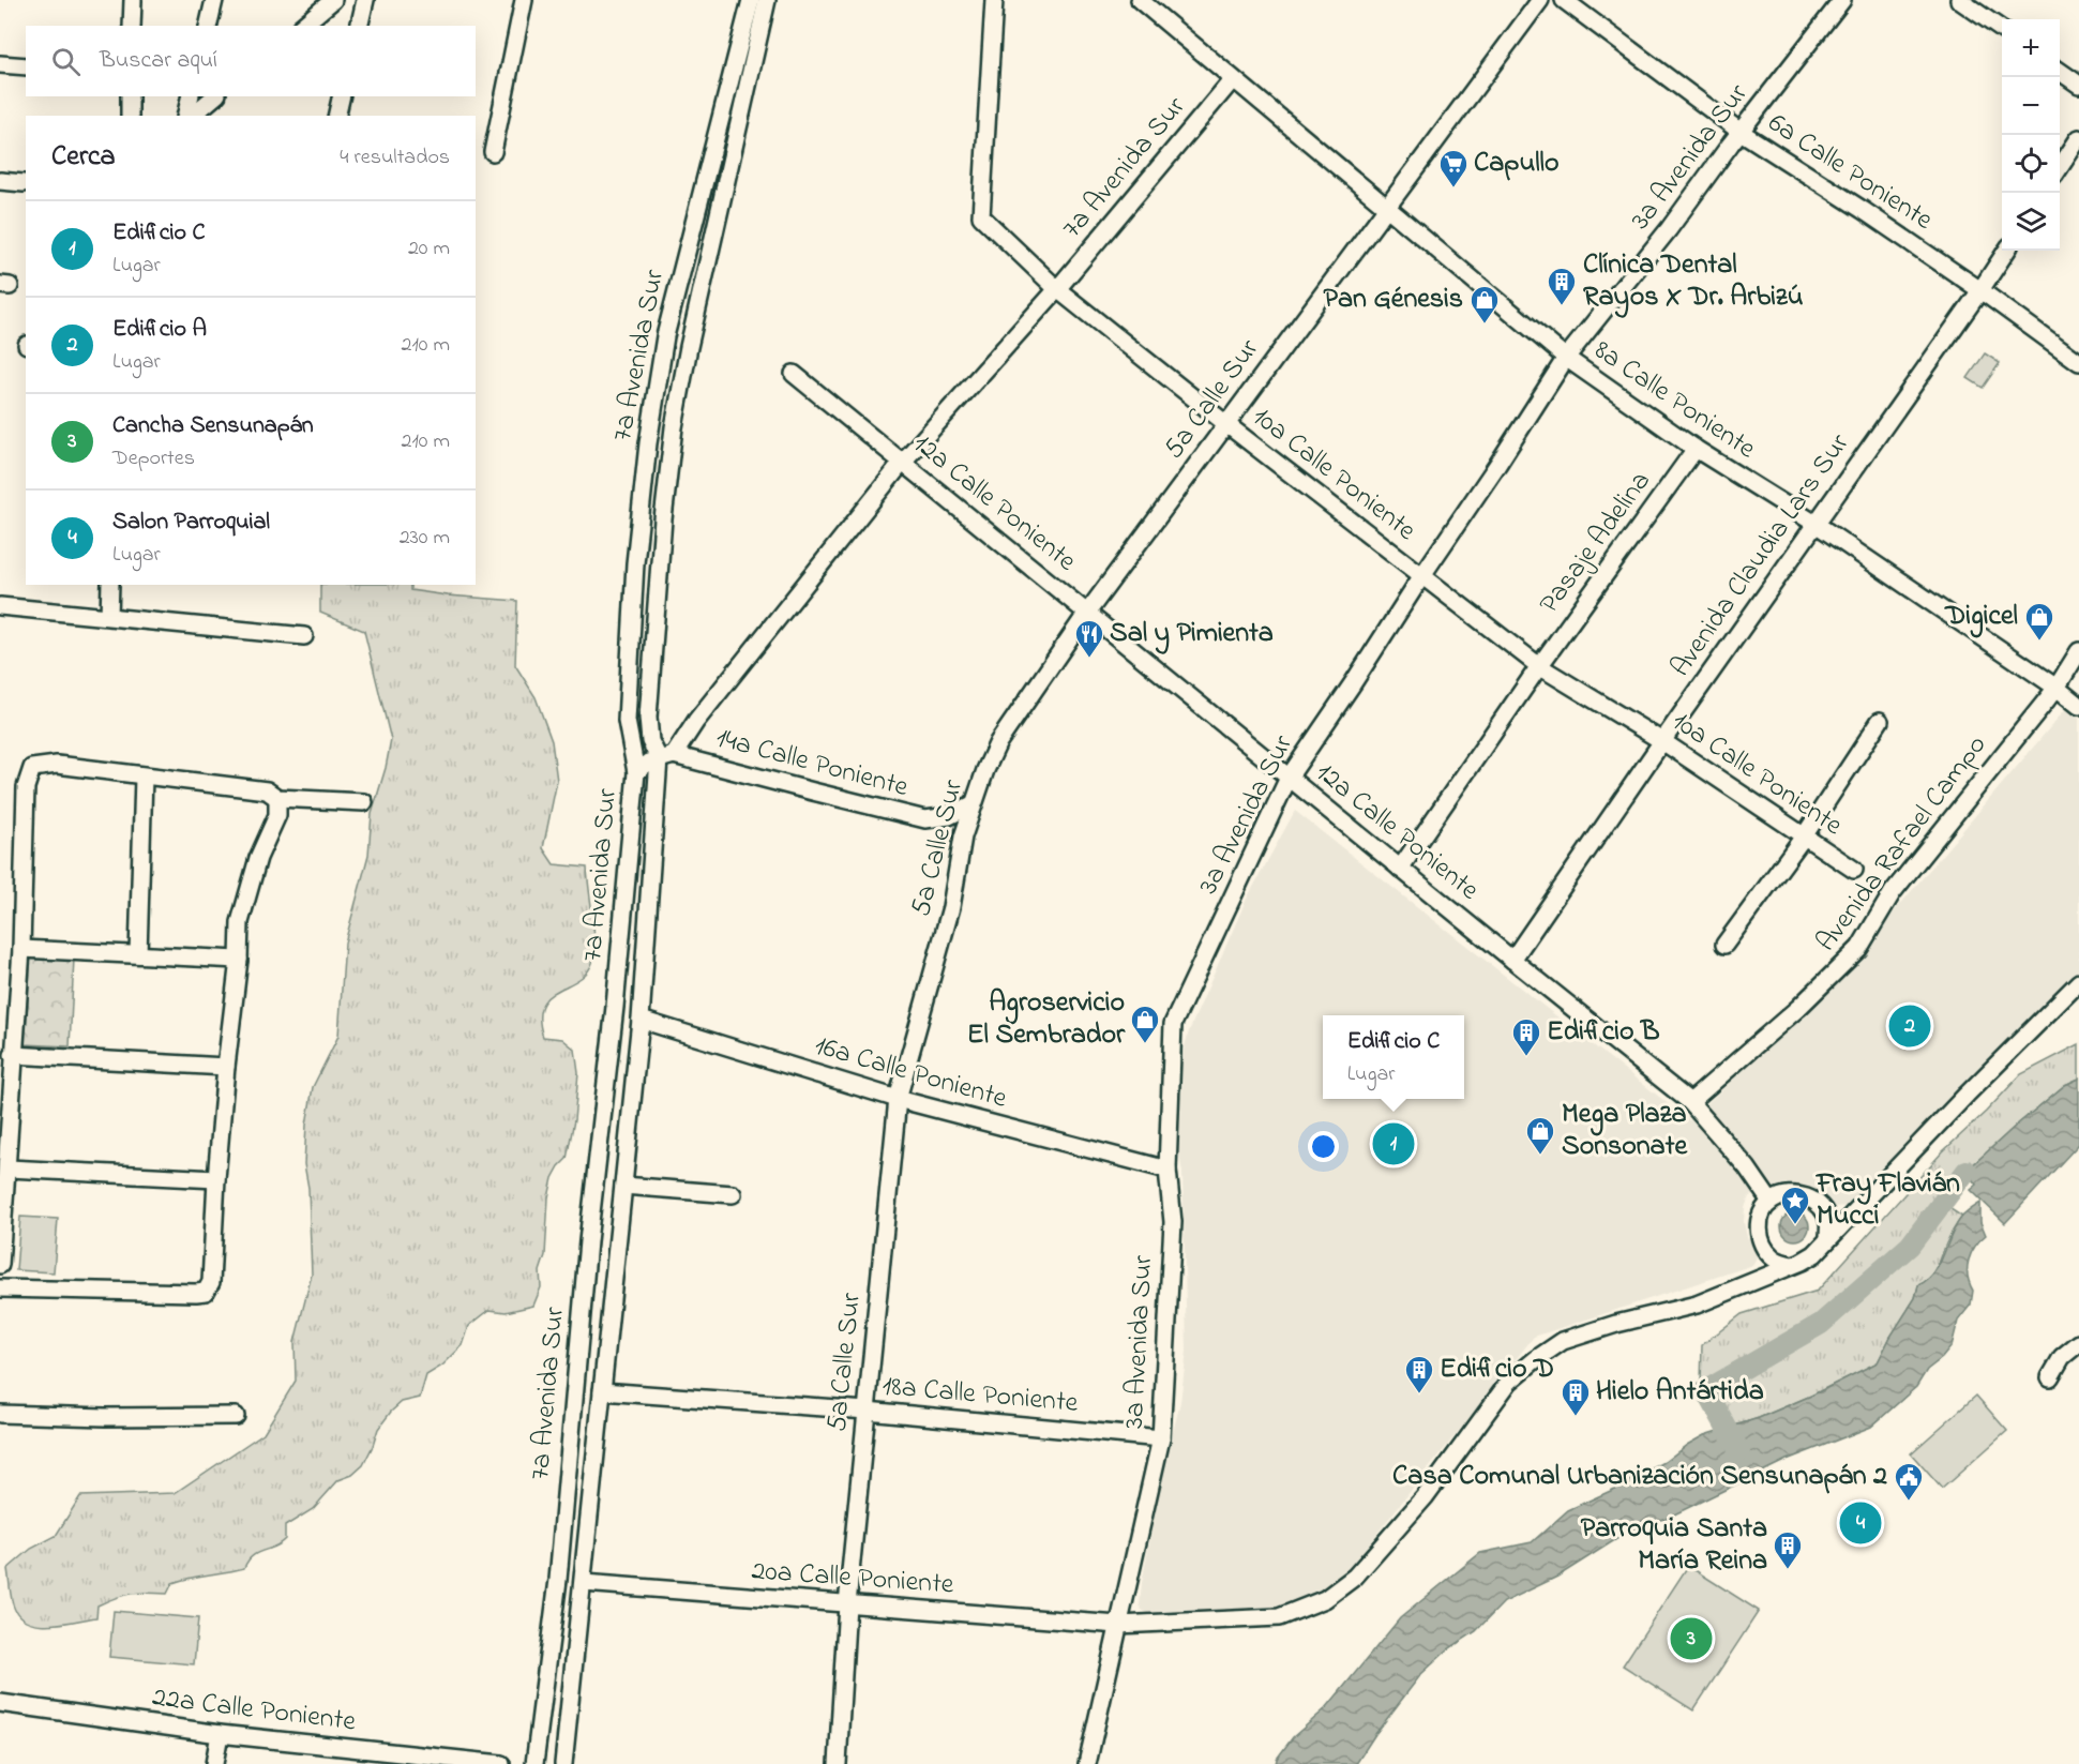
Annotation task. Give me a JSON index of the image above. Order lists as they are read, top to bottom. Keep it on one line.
{"streets":{"street":["3a Avenida Sur","7a Avenida Sur","6a Calle Poniente","5a Calle Sur","8a Calle Poniente","10a Calle Poniente","12a Calle Poniente","Pasaje Adelina","Avenida Claudia Lars Sur","14a Calle Poniente","Avenida Rafael Campo","16a Calle Poniente","18a Calle Poniente","20a Calle Poniente","22a Calle Poniente"]},"crossings":[["3a Avenida Sur","6a Calle Poniente"],["3a Avenida Sur","8a Calle Poniente"],["3a Avenida Sur","10a Calle Poniente"],["3a Avenida Sur","12a Calle Poniente"],["3a Avenida Sur","16a Calle Poniente"],["3a Avenida Sur","18a Calle Poniente"],["3a Avenida Sur","20a Calle Poniente"],["7a Avenida Sur","8a Calle Poniente"],["7a Avenida Sur","10a Calle Poniente"],["7a Avenida Sur","12a Calle Poniente"],["7a Avenida Sur","14a Calle Poniente"],["7a Avenida Sur","16a Calle Poniente"],["7a Avenida Sur","18a Calle Poniente"],["7a Avenida Sur","20a Calle Poniente"],["6a Calle Poniente","Avenida Claudia Lars Sur"],["5a Calle Sur","8a Calle Poniente"],["5a Calle Sur","10a Calle Poniente"],["5a Calle Sur","12a Calle Poniente"],["5a Calle Sur","14a Calle Poniente"],["5a Calle Sur","16a Calle Poniente"],["5a Calle Sur","18a Calle Poniente"],["5a Calle Sur","20a Calle Poniente"],["8a Calle Poniente","Pasaje Adelina"],["8a Calle Poniente","Avenida Claudia Lars Sur"],["8a Calle Poniente","Avenida Rafael Campo"],["10a Calle Poniente","Pasaje Adelina"],["10a Calle Poniente","Avenida Claudia Lars Sur"],["12a Calle Poniente","Pasaje Adelina"],["12a Calle Poniente","Avenida Claudia Lars Sur"],["12a Calle Poniente","Avenida Rafael Campo"],["12a Calle Poniente","20a Calle Poniente"]],"places":{"supermarket":["Capullo"],"building":["Clínica Dental Rayos X Dr. Arbizú","Edificio B","Edificio D","Hielo Antártida","Parroquia Santa María Reina"],"shop":["Pan Génesis","Digicel","Agroservicio El Sembrador","Mega Plaza Sonsonate"],"restaurant":["Sal y Pimienta"],"place":["Fray Flavián Mucci"],"public building":["Casa Comunal Urbanización Sensunapán 2"]},"page":{"map_buttons":["+","−"],"search":"Buscar aquí","heading":["Cerca","4 resultados"],"list":[{"mark":"1","name":"Edificio C","note":"Lugar","value":"20 m"},{"mark":"2","name":"Edificio A","note":"Lugar","value":"210 m"},{"mark":"3","name":"Cancha Sensunapán","note":"Deportes","value":"210 m"},{"mark":"4","name":"Salon Parroquial","note":"Lugar","value":"230 m"}],"pins":["2","1","4","3"],"popup":["Edificio C","Lugar"]}}
